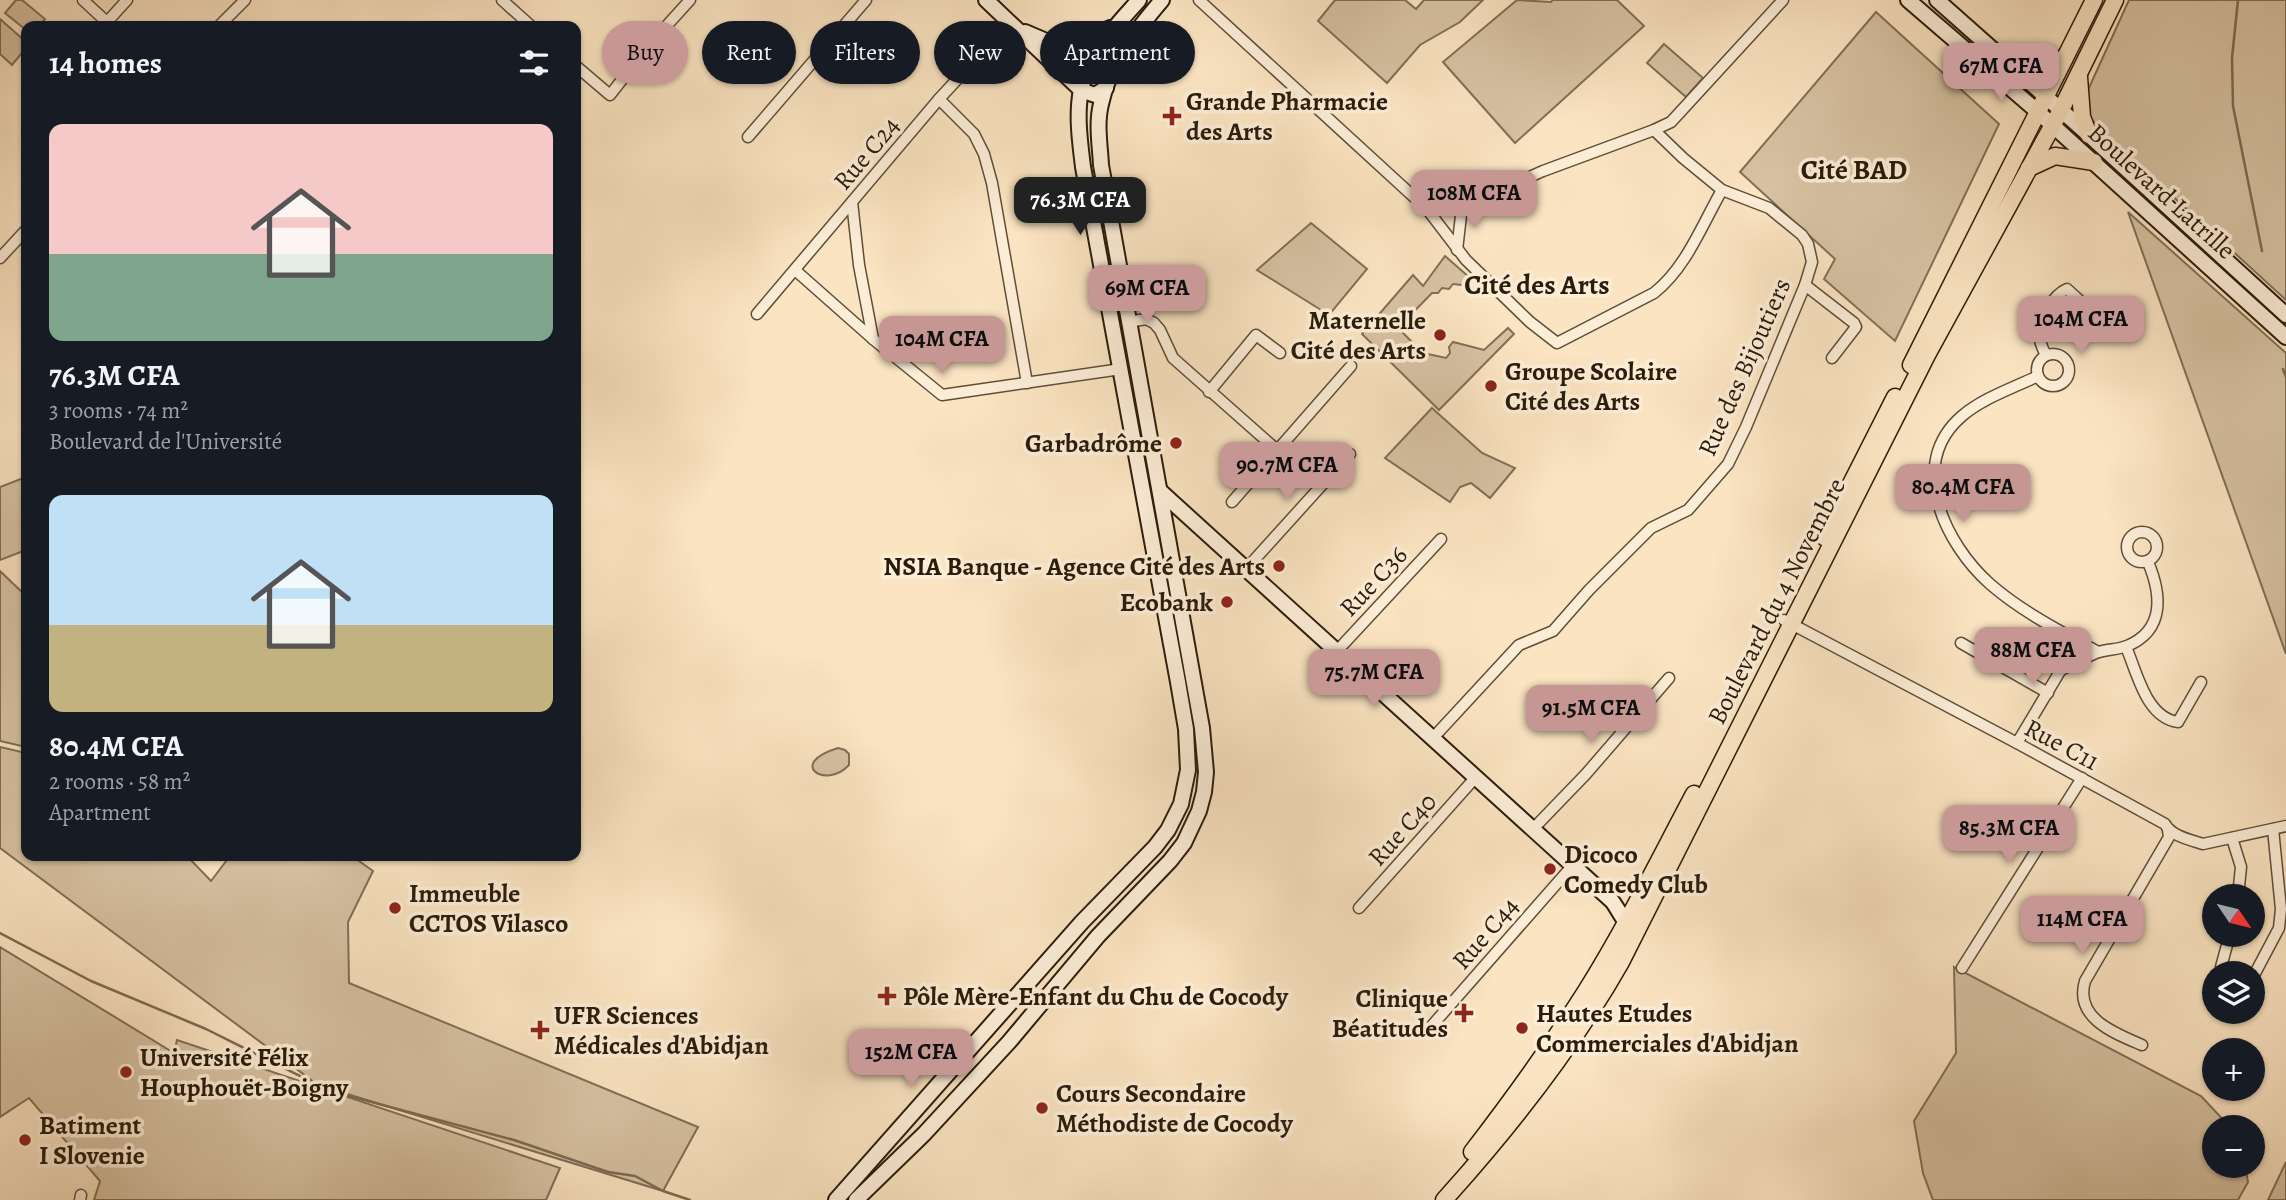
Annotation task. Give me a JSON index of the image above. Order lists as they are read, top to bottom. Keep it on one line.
{"streets":{"main road":["Boulevard du 4 Novembre"],"street":["Rue C24","Boulevard Latrille","Rue des Bijoutiers","Rue C36","Rue C11","Rue C40","Rue C44"]},"crossings":[["Boulevard Latrille","Boulevard du 4 Novembre"],["Boulevard du 4 Novembre","Rue C11"]],"districts":["Cité BAD","Cité des Arts"],"places":{"health":["Grande Pharmacie des Arts","Pôle Mère-Enfant du Chu de Cocody","Clinique Béatitudes","UFR Sciences Médicales d'Abidjan"],"other":["Maternelle Cité des Arts","Groupe Scolaire Cité des Arts","Garbadrôme","NSIA Banque - Agence Cité des Arts","Ecobank","Dicoco Comedy Club","Immeuble CCTOS Vilasco","Hautes Etudes Commerciales d'Abidjan","Université Félix Houphouët-Boigny","Cours Secondaire Méthodiste de Cocody","Batiment I Slovenie"]},"north":"bottom right","page":{"chip":["Buy","Rent","Filters","New","Apartment"],"heading":"14 homes","price":["67M CFA","108M CFA","76.3M CFA","69M CFA","104M CFA","104M CFA","90.7M CFA","80.4M CFA","88M CFA","75.7M CFA","91.5M CFA","85.3M CFA","114M CFA","152M CFA"],"list":[{"name":"76.3M CFA","note":"3 rooms · 74 m² · Boulevard de l'Université"},{"name":"80.4M CFA","note":"2 rooms · 58 m² · Apartment"}],"map_buttons":["+","−"]}}
